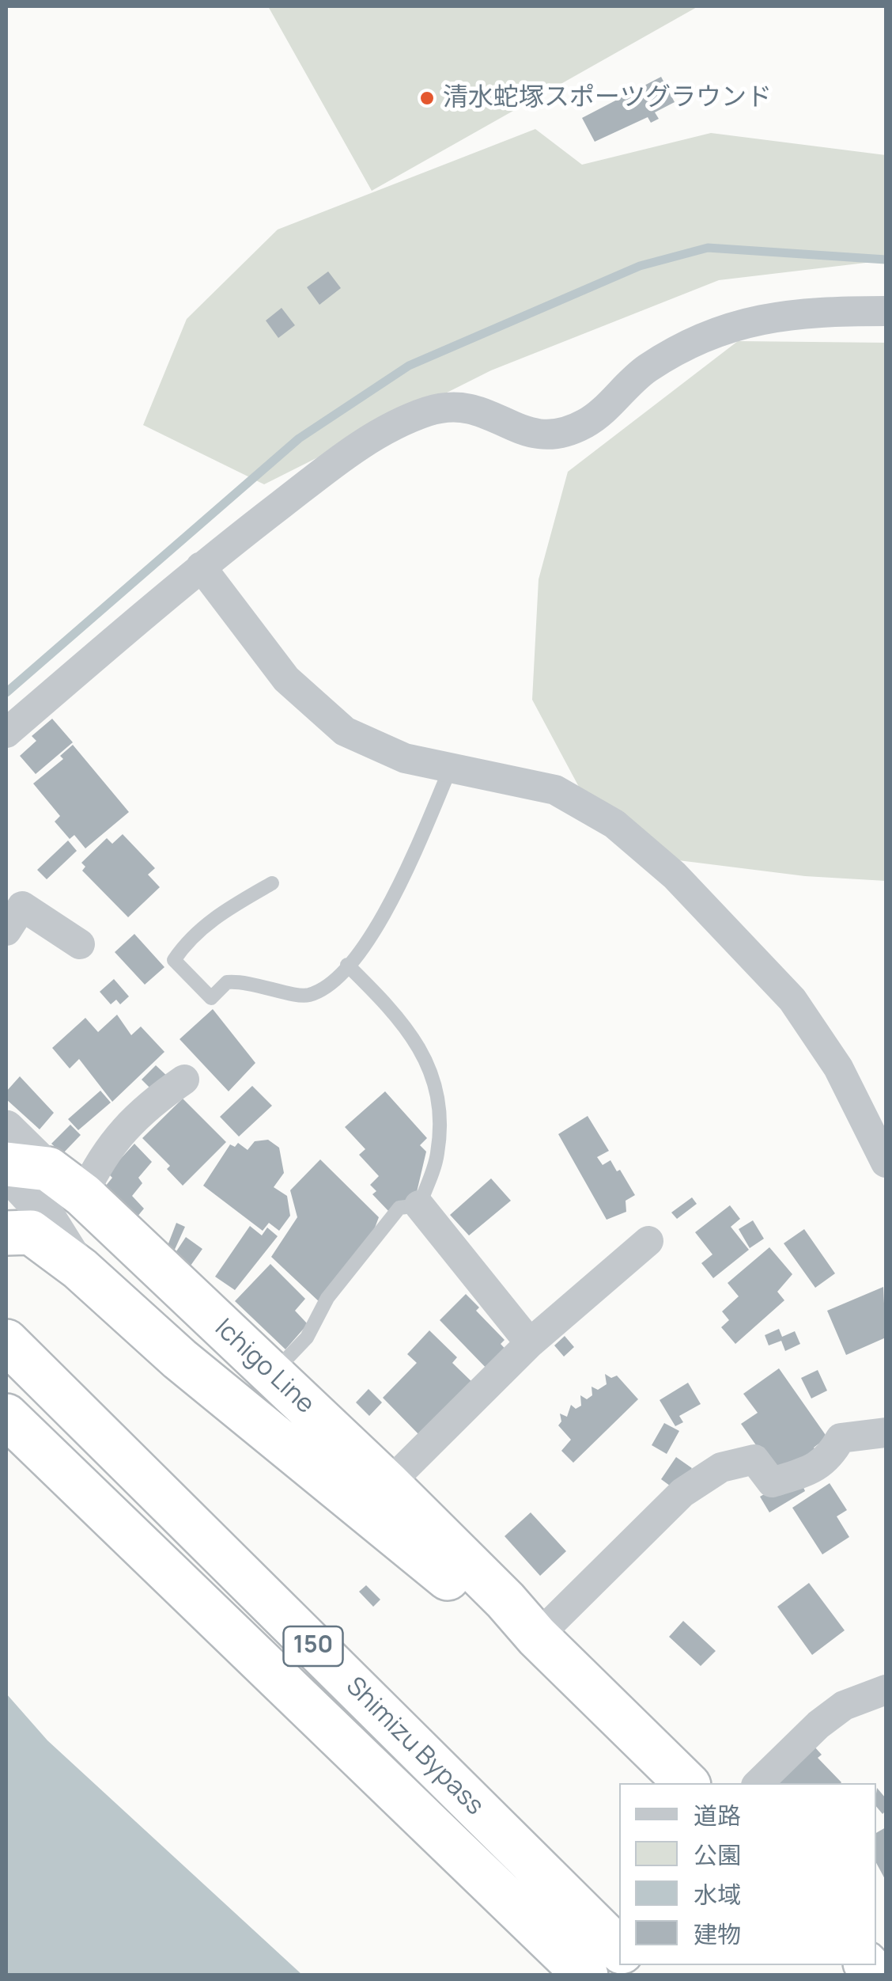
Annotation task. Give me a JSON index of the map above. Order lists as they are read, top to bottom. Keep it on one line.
{"streets":{"highway":["Ichigo Line","150","Shimizu Bypass"]},"places":["清水蛇塚スポーツグラウンド"],"legend":["道路","公園","水域","建物"]}
